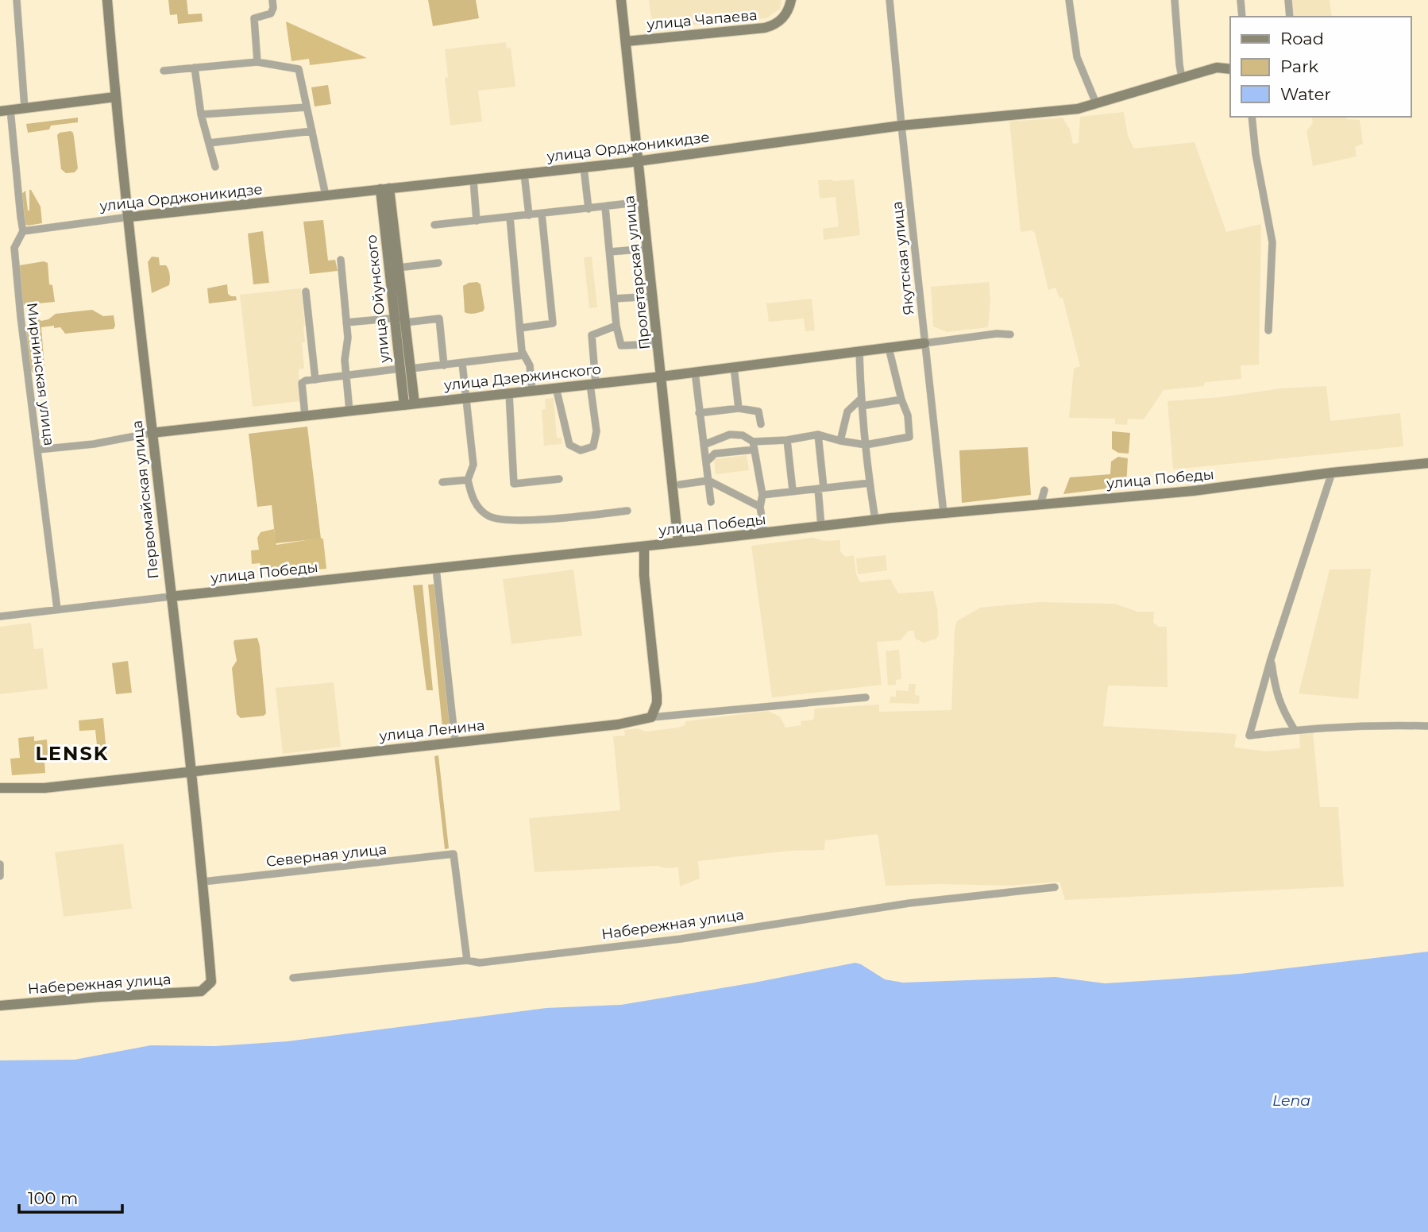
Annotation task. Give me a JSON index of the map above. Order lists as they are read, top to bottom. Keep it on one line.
{"streets":{"main road":["улица Чапаева","улица Орджоникидзе","Пролетарская улица","улица Ойунского","улица Дзержинского","улица Победы","Первомайская улица","улица Ленина","Набережная улица"],"street":["Якутская улица","Мирнинская улица","Северная улица"]},"crossings":[["улица Чапаева","Пролетарская улица"],["улица Орджоникидзе","Якутская улица"],["улица Орджоникидзе","Пролетарская улица"],["улица Орджоникидзе","улица Ойунского"],["улица Орджоникидзе","Мирнинская улица"],["улица Орджоникидзе","Первомайская улица"],["Якутская улица","улица Дзержинского"],["Якутская улица","улица Победы"],["Пролетарская улица","улица Дзержинского"],["Пролетарская улица","улица Победы"],["улица Ойунского","улица Дзержинского"],["Мирнинская улица","улица Дзержинского"],["Мирнинская улица","улица Победы"],["улица Дзержинского","Первомайская улица"],["улица Победы","Первомайская улица"],["Первомайская улица","улица Ленина"],["Первомайская улица","Северная улица"],["Первомайская улица","Набережная улица"],["Северная улица","Набережная улица"]],"districts":["LENSK"],"water":["Lena"],"legend":["Road","Park","Water"],"scale_bar":"100 m"}
